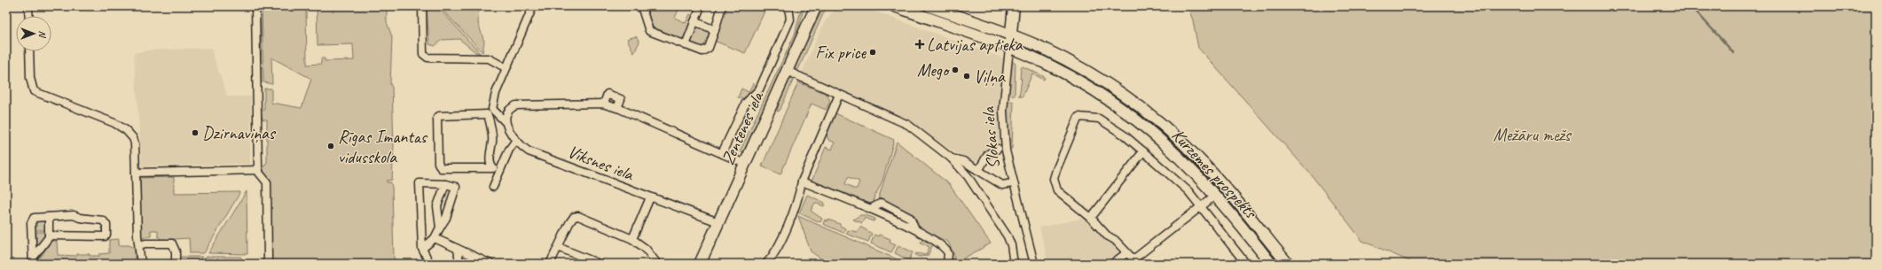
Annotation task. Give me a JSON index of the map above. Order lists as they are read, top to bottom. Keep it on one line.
{"streets":{"main road":["Zentenes iela","Slokas iela","Kurzemes prospekts"],"street":["Vīksnes iela"]},"crossings":[["Zentenes iela","Vīksnes iela"],["Slokas iela","Kurzemes prospekts"]],"parks":["Mežāru mežs"],"places":{"health":["Latvijas aptieka"],"other":["Fix price","Mego","Viļņa","Dzirnaviņas","Rīgas Imantas vidusskola"]},"north":"right"}
